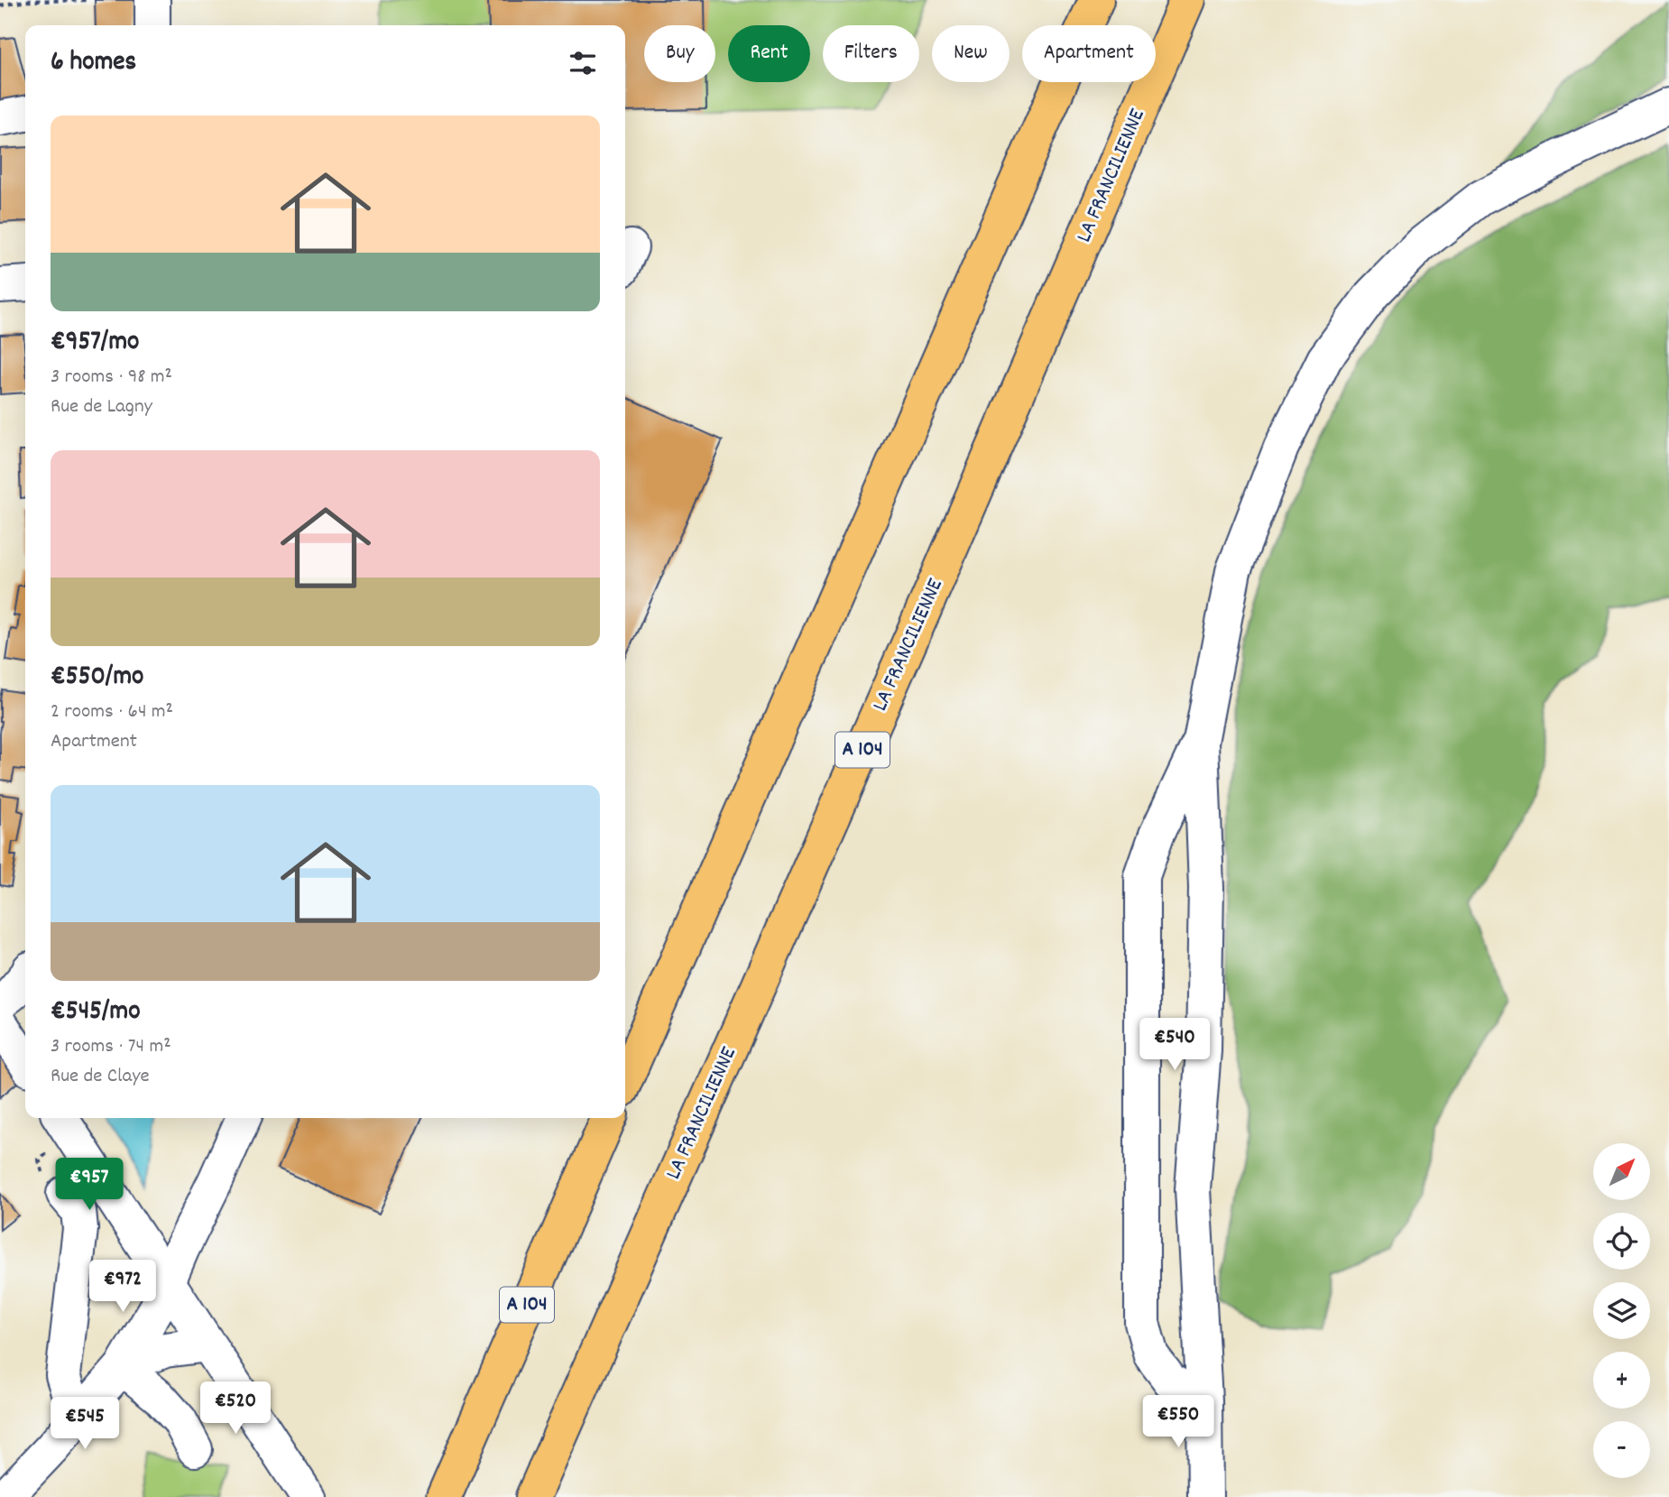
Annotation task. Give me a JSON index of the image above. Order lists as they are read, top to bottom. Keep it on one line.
{"streets":{"highway":["LA FRANCILIENNE","A 104"]},"north":"top right","page":{"chip":["Buy","Rent","Filters","New","Apartment"],"heading":"6 homes","list":[{"name":"€957/mo","note":"3 rooms · 98 m² · Rue de Lagny"},{"name":"€550/mo","note":"2 rooms · 64 m² · Apartment"},{"name":"€545/mo","note":"3 rooms · 74 m² · Rue de Claye"}],"price":["€540","€957","€972","€520","€550","€545"],"map_buttons":["+","−"]}}
